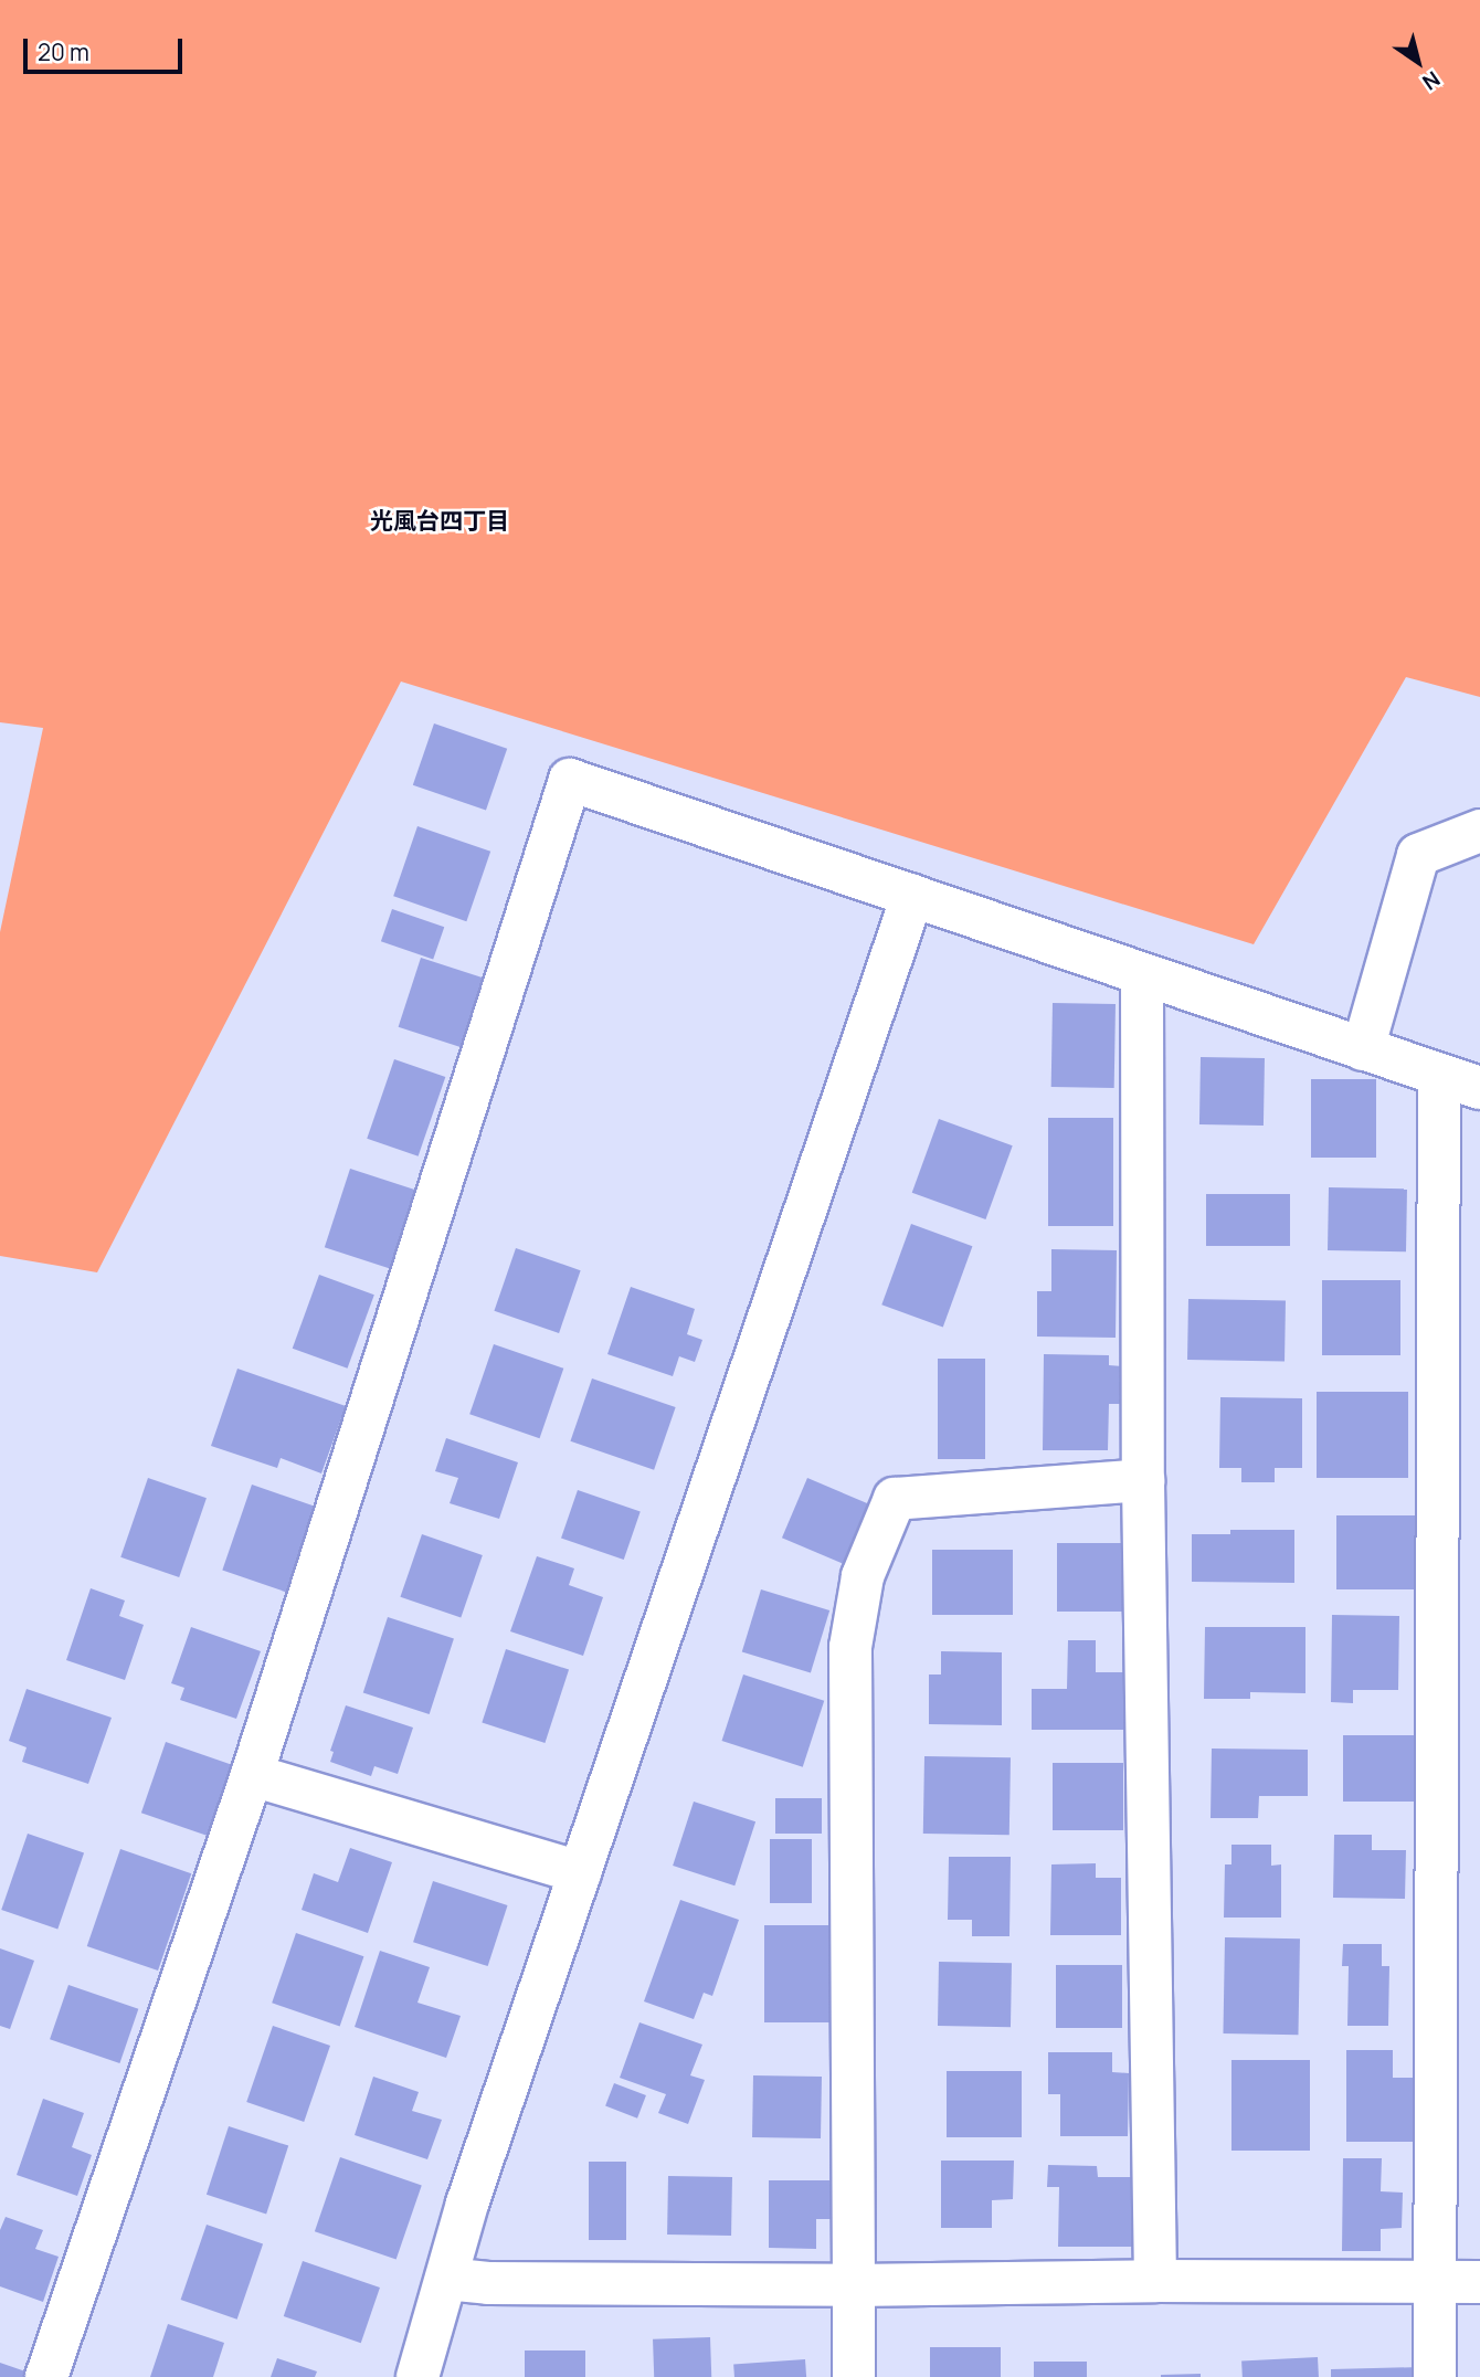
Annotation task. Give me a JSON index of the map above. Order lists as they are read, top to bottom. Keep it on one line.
{"districts":["光風台四丁目"],"scale_bar":"20 m","north":"bottom right"}
